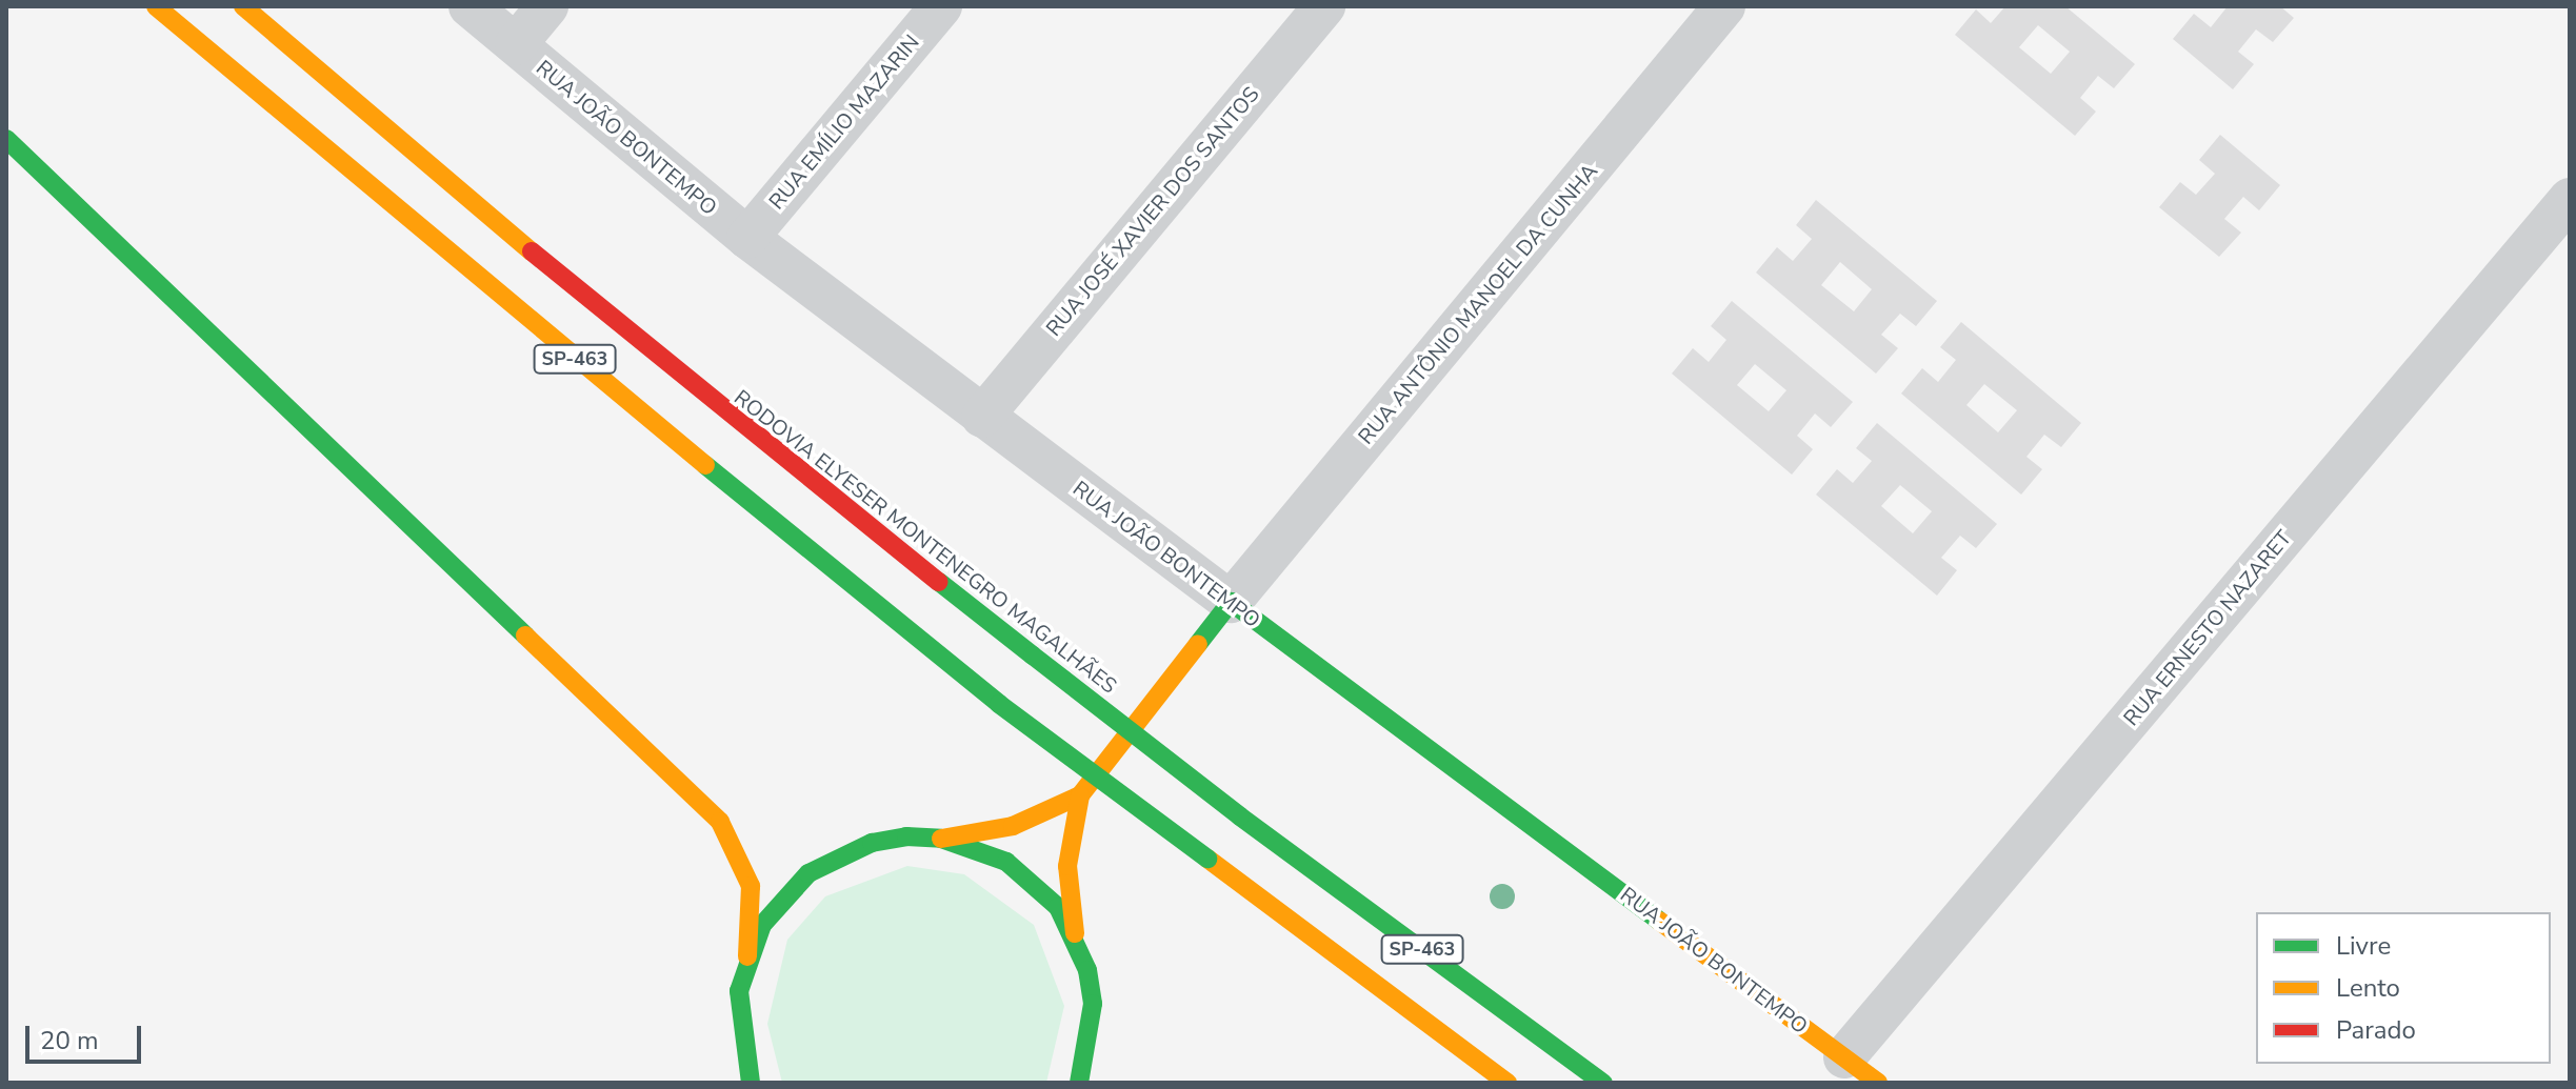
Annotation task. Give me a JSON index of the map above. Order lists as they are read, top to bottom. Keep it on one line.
{"streets":{"main road":["RUA JOÃO BONTEMPO","SP-463","RODOVIA ELYESER MONTENEGRO MAGALHÃES"],"street":["RUA EMÍLIO MAZARIN","RUA JOSÉ XAVIER DOS SANTOS","RUA ANTÔNIO MANOEL DA CUNHA","RUA ERNESTO NAZARET"]},"crossings":[["RUA EMÍLIO MAZARIN","RUA JOÃO BONTEMPO"],["RUA JOÃO BONTEMPO","RUA JOSÉ XAVIER DOS SANTOS"],["RUA JOÃO BONTEMPO","RUA ANTÔNIO MANOEL DA CUNHA"],["RUA JOÃO BONTEMPO","RUA ERNESTO NAZARET"]],"legend":["Livre","Lento","Parado"],"scale_bar":"20 m"}
